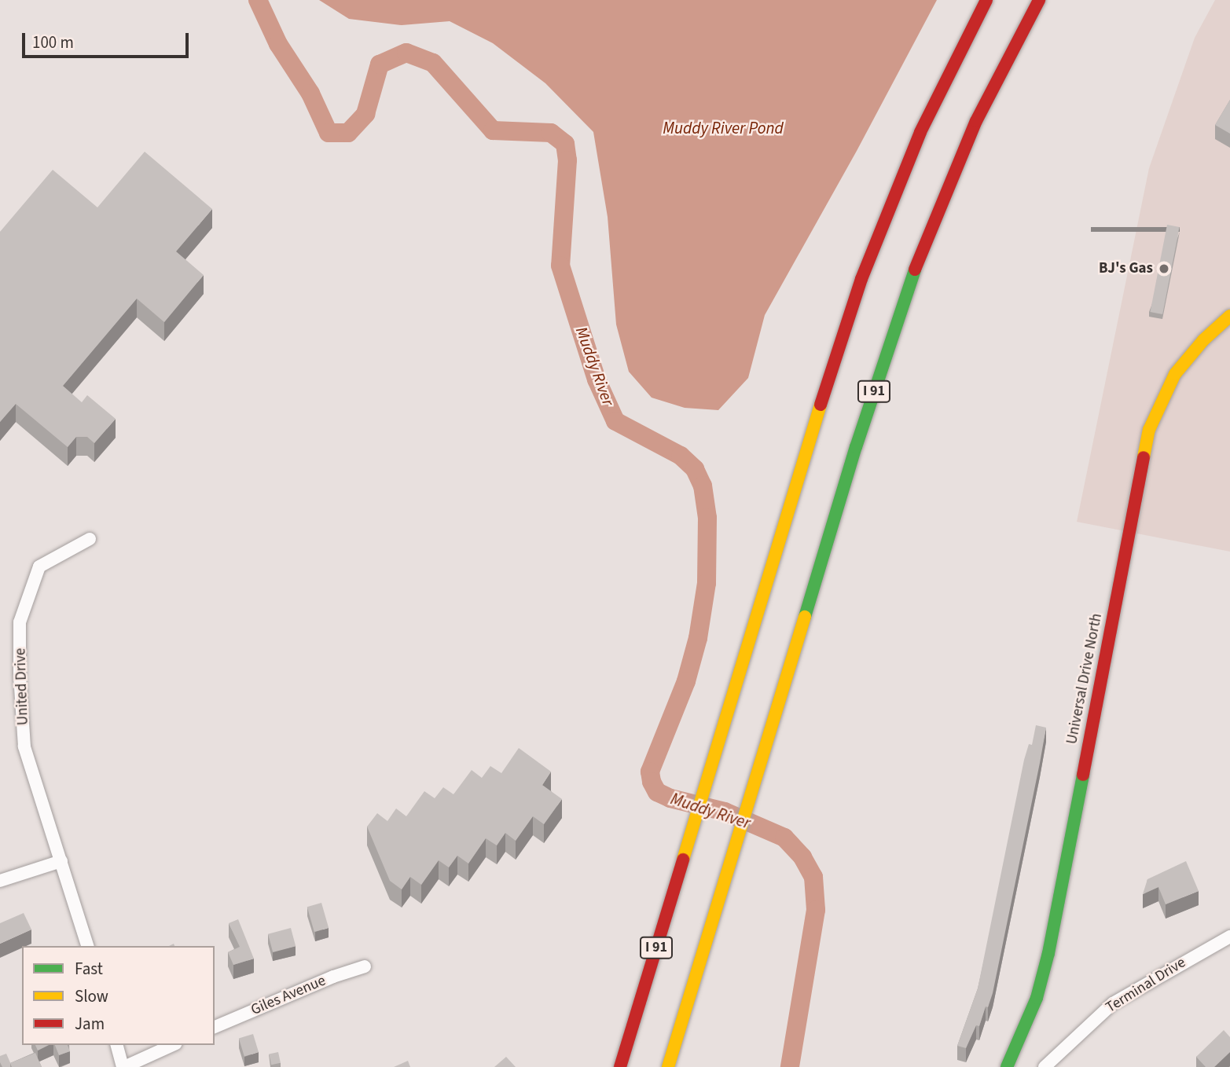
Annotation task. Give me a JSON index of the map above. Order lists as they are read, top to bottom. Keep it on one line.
{"streets":{"main road":["I 91","Universal Drive North"],"street":["United Drive","Terminal Drive","Giles Avenue"]},"water":["Muddy River Pond","Muddy River"],"places":["BJ's Gas"],"legend":["Fast","Slow","Jam"],"scale_bar":"100 m"}
